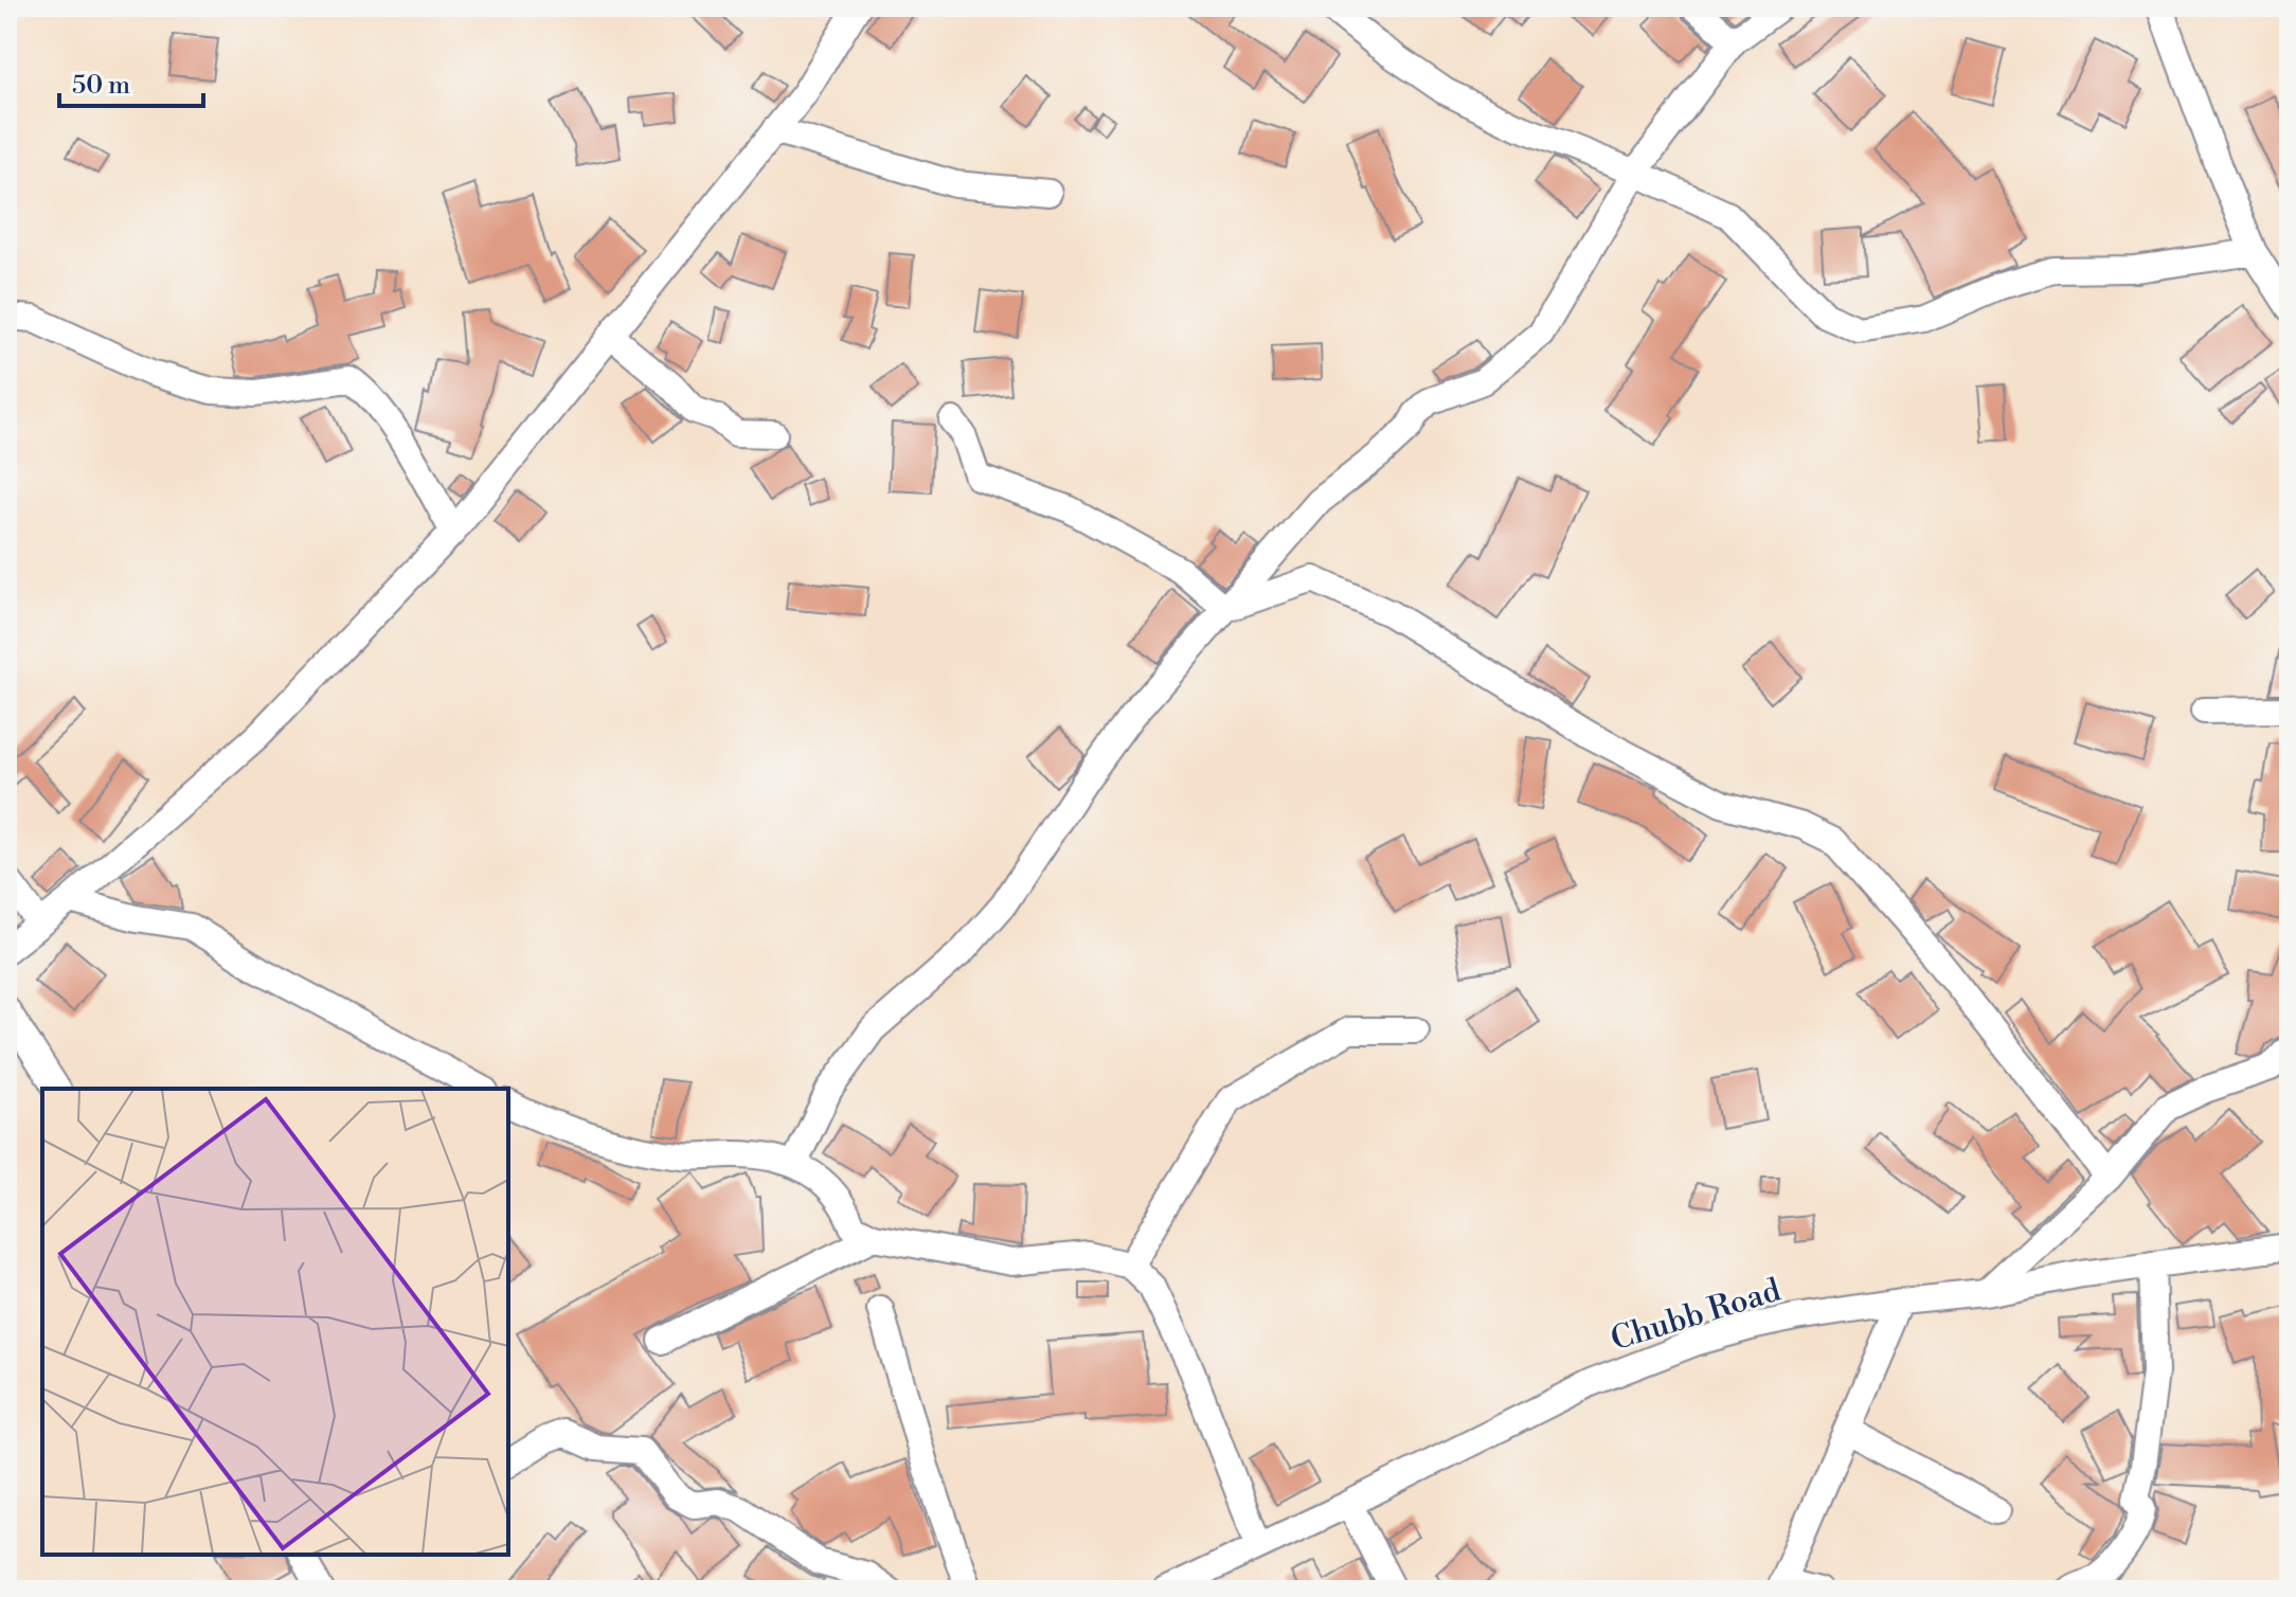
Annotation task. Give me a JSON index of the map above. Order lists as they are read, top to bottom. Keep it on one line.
{"streets":{"street":["Chubb Road"]},"scale_bar":"50 m"}
